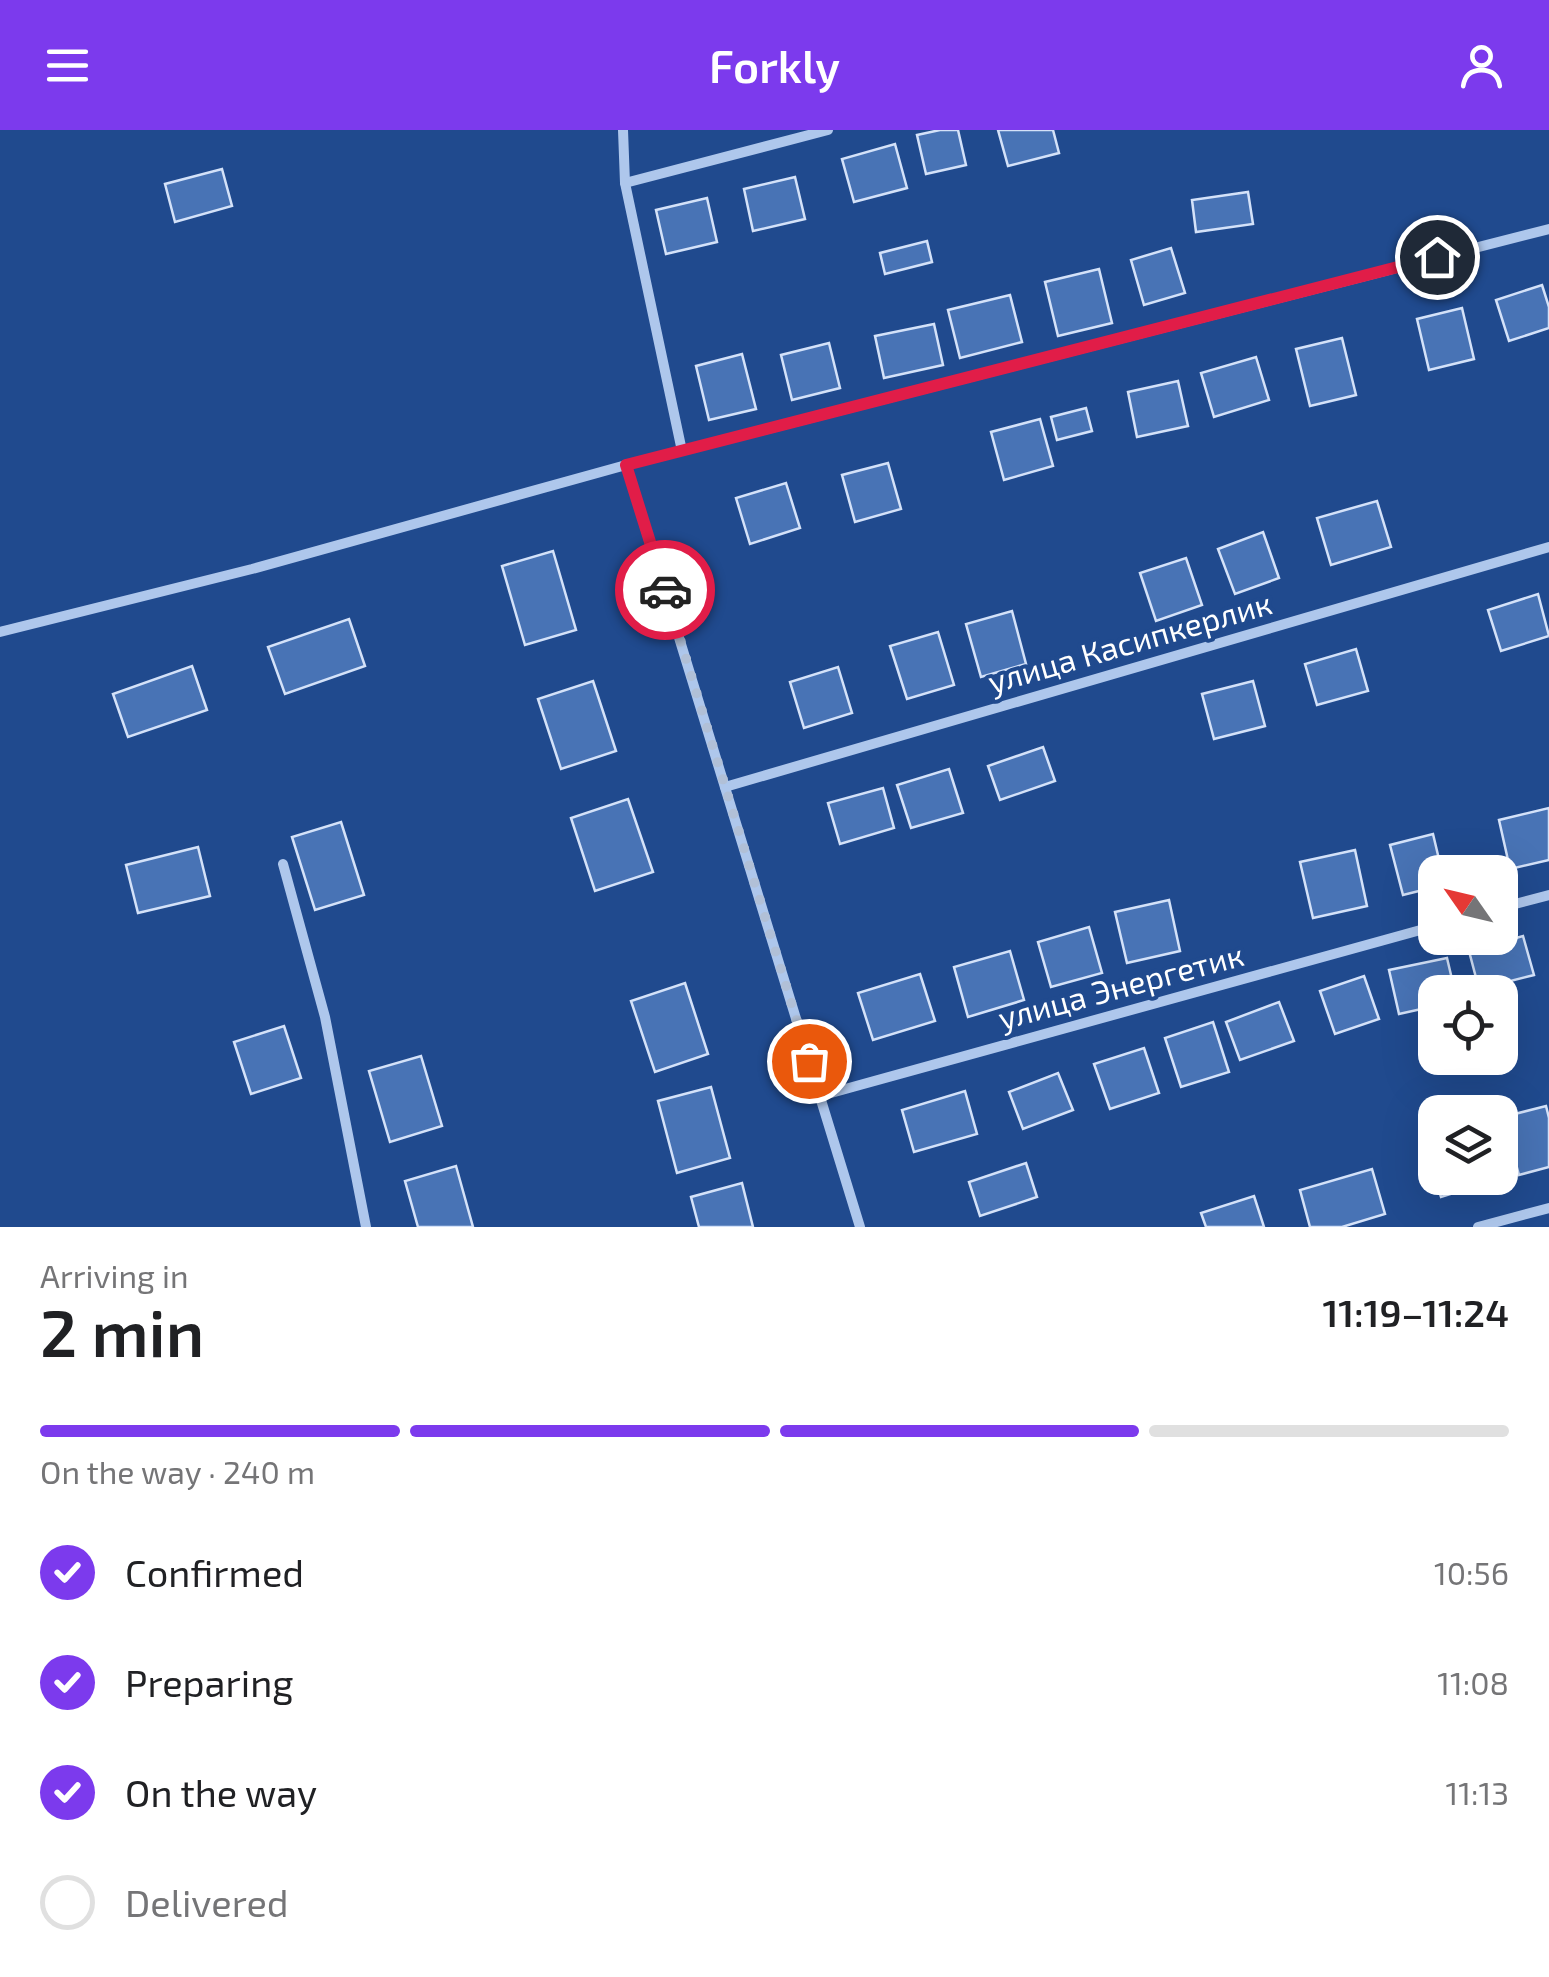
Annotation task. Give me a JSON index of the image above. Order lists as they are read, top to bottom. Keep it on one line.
{"streets":{"street":["улица Касипкерлик","улица Энергетик"]},"north":"top left","page":{"header":"Forkly","heading":["2 min","Arriving in","11:19–11:24"],"bar":"On the way · 240 m","list":[["Confirmed","10:56"],["Preparing","11:08"],["On the way","11:13"],"Delivered"]}}
